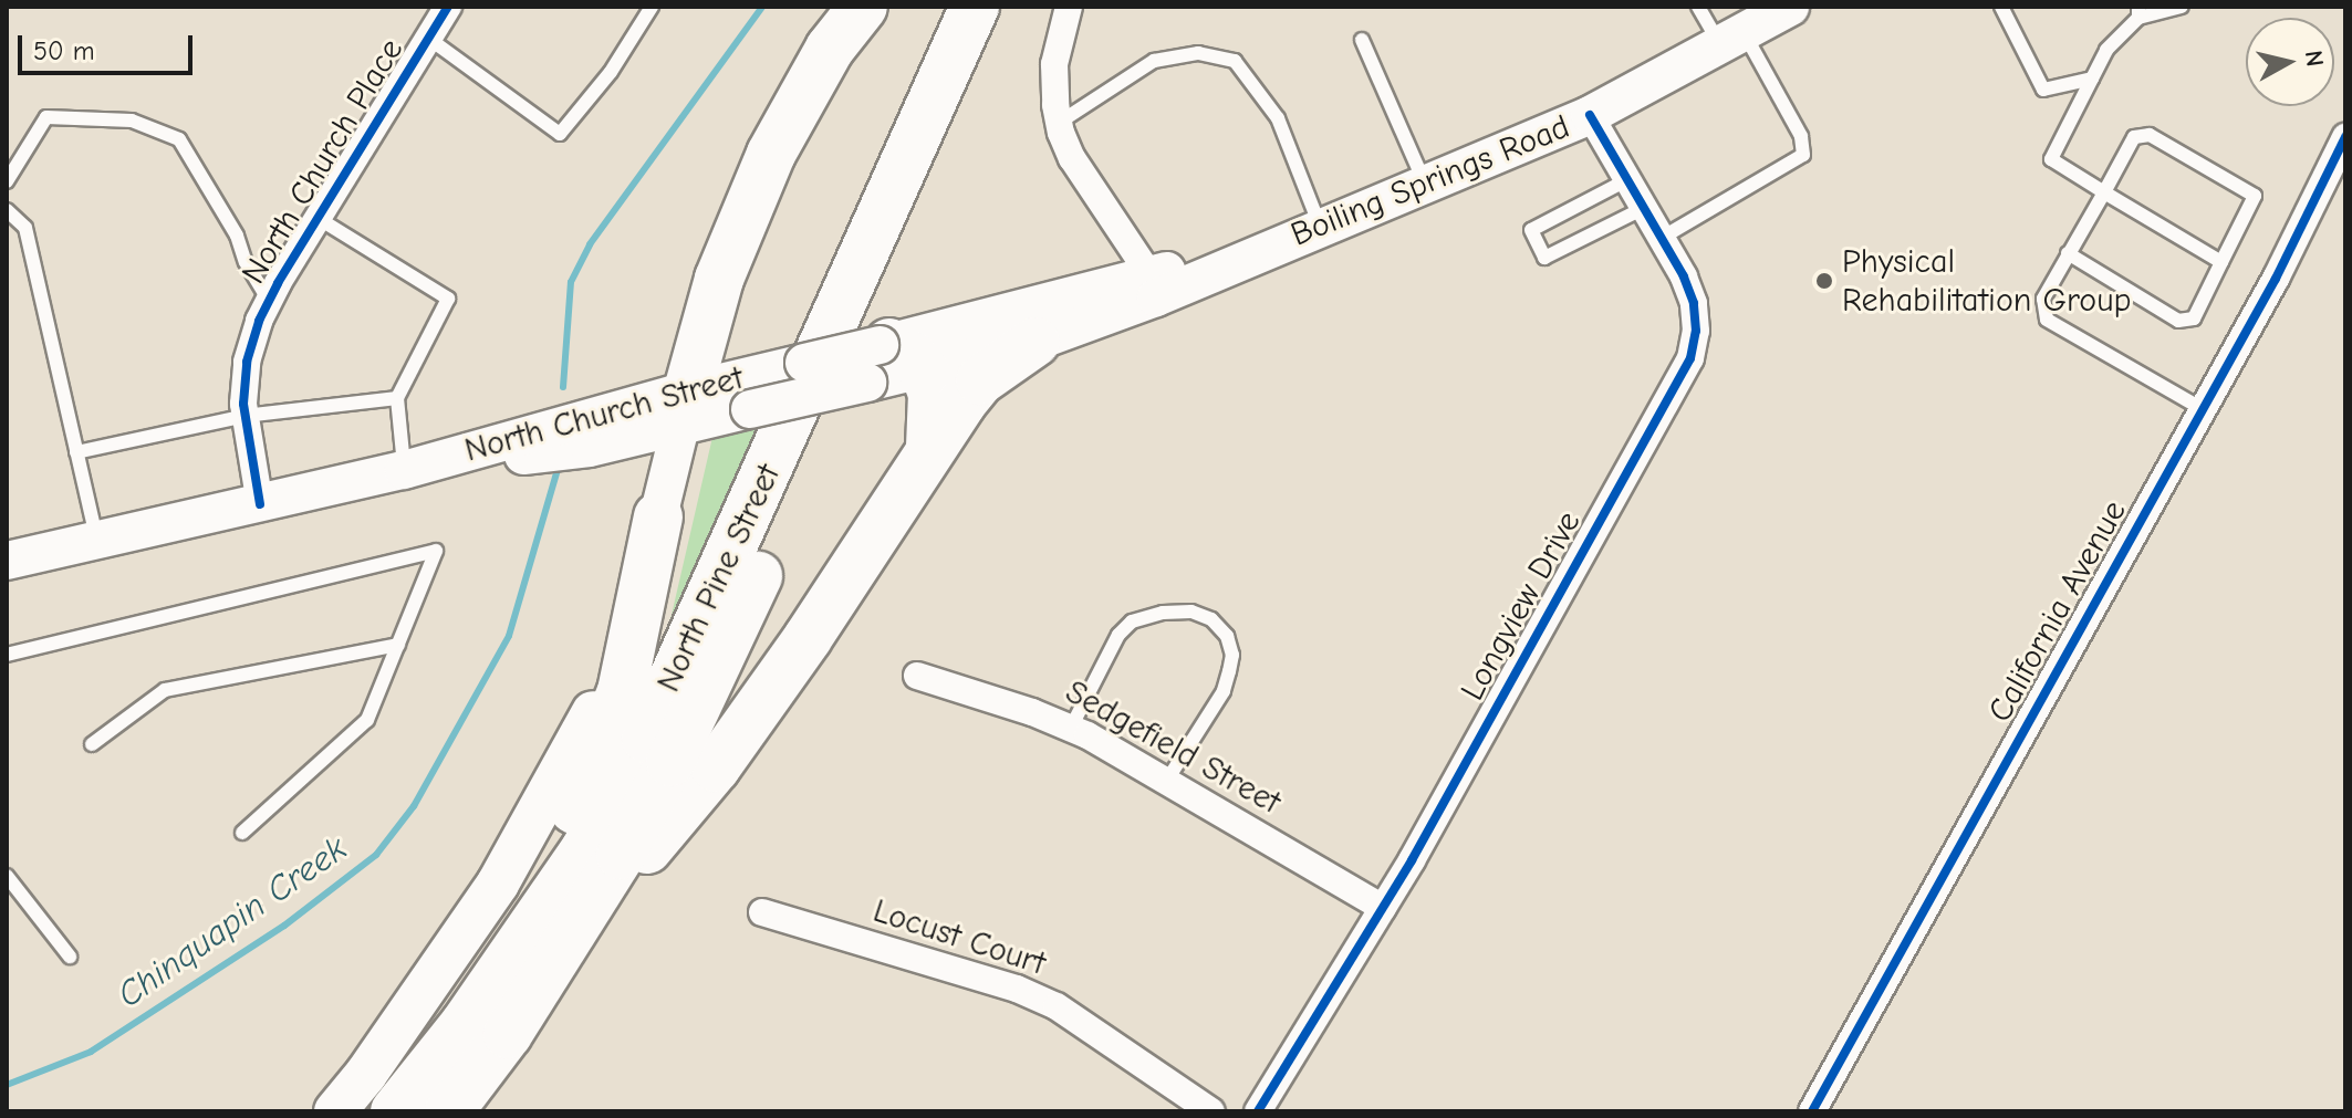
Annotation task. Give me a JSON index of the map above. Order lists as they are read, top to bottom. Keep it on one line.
{"streets":{"highway":["North Pine Street"],"main road":["Boiling Springs Road","North Church Street"],"street":["North Church Place","Longview Drive","California Avenue","Sedgefield Street","Locust Court"]},"crossings":[["North Church Place","North Church Street"],["Boiling Springs Road","North Church Street"],["Boiling Springs Road","Longview Drive"],["Longview Drive","Sedgefield Street"]],"water":["Chinquapin Creek"],"places":["Physical Rehabilitation Group"],"scale_bar":"50 m","north":"right"}
